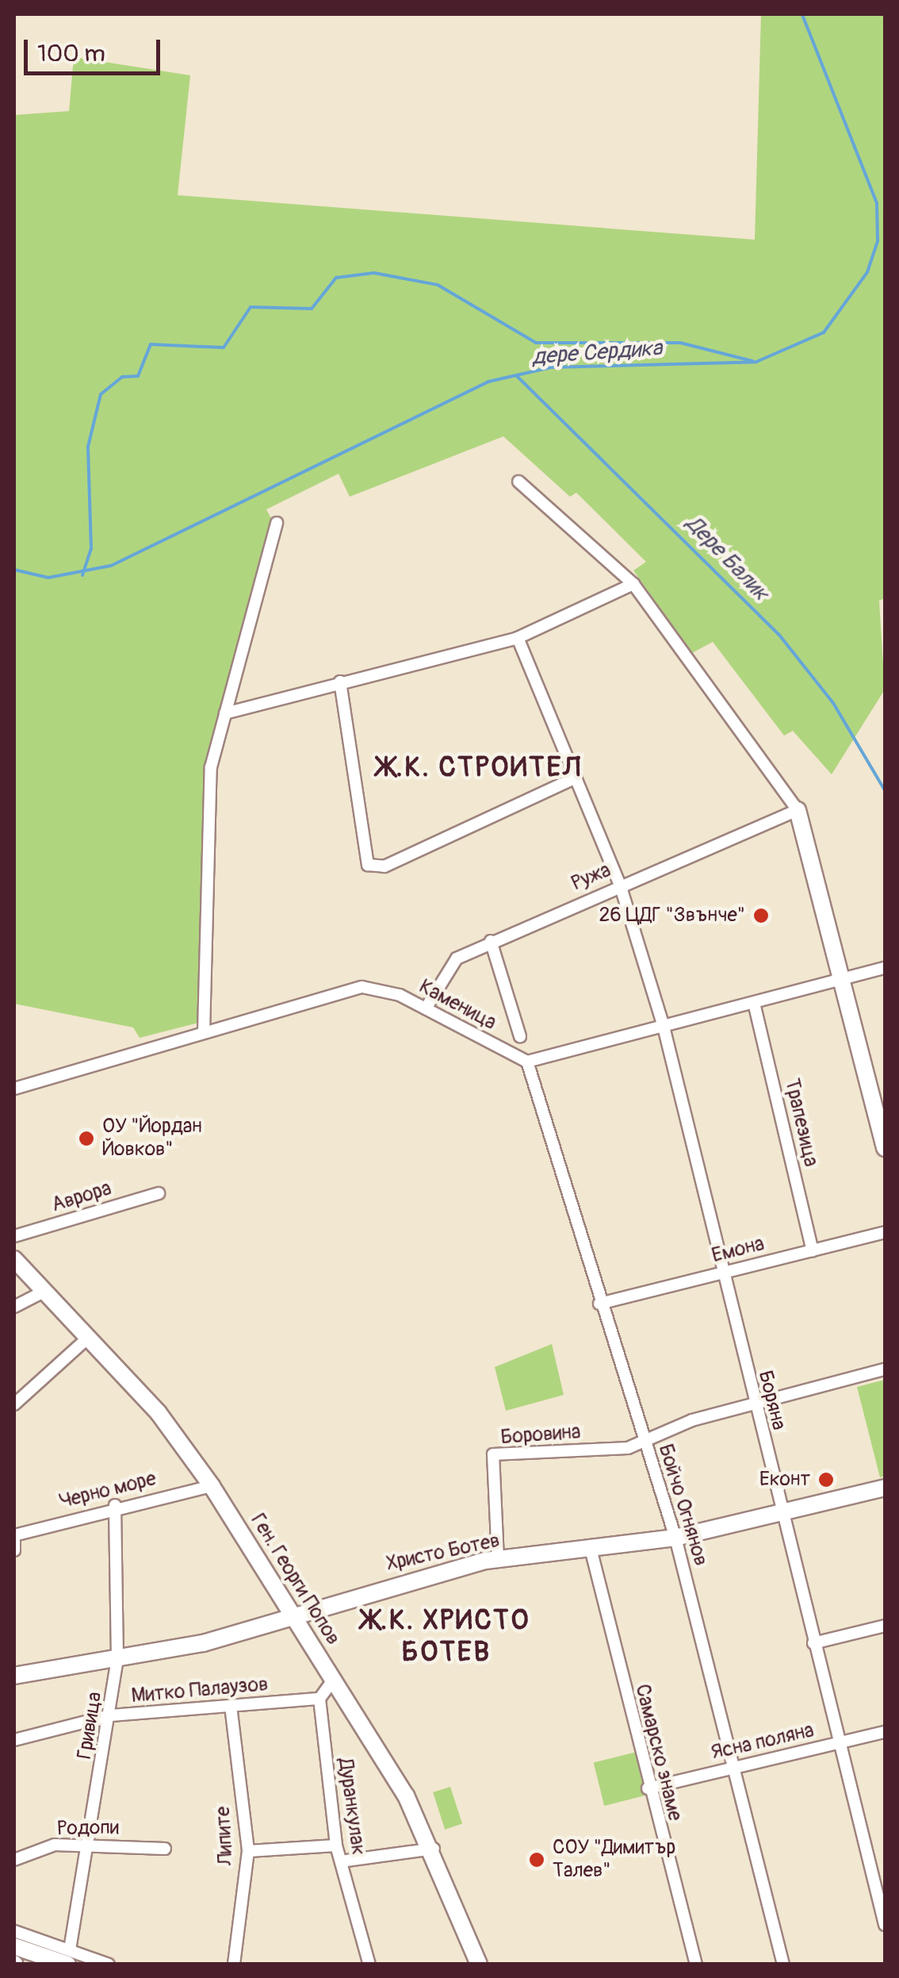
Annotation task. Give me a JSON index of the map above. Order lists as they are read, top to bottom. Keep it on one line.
{"streets":{"street":["Ружа","Каменица","Трапезица","Аврора","Емона","Боряна","Боровина","Черно море","Бойчо Огнянов","Христо Ботев","Ген. Георги Попов","Митко Палаузов","Гривица","Ясна поляна","Самарско знаме","Дуранкулак","Родопи","Липите"]},"crossings":[["Ружа","Каменица"],["Ружа","Боряна"],["Каменица","Бойчо Огнянов"],["Трапезица","Емона"],["Емона","Боряна"],["Емона","Бойчо Огнянов"],["Боряна","Христо Ботев"],["Боряна","Ясна поляна"],["Боровина","Бойчо Огнянов"],["Боровина","Христо Ботев"],["Черно море","Ген. Георги Попов"],["Черно море","Гривица"],["Бойчо Огнянов","Христо Ботев"],["Бойчо Огнянов","Ясна поляна"],["Христо Ботев","Ген. Георги Попов"],["Христо Ботев","Гривица"],["Христо Ботев","Самарско знаме"],["Митко Палаузов","Гривица"],["Митко Палаузов","Дуранкулак"],["Митко Палаузов","Липите"],["Гривица","Родопи"],["Ясна поляна","Самарско знаме"]],"districts":["Ж.К. СТРОИТЕЛ","Ж.К. ХРИСТО БОТЕВ"],"water":["дере Сердика","Дере Балик"],"places":["26 ЦДГ \"Звънче\"","ОУ \"Йордан Йовков\"","Еконт","СОУ \"Димитър Талев\""],"scale_bar":"100 m"}
